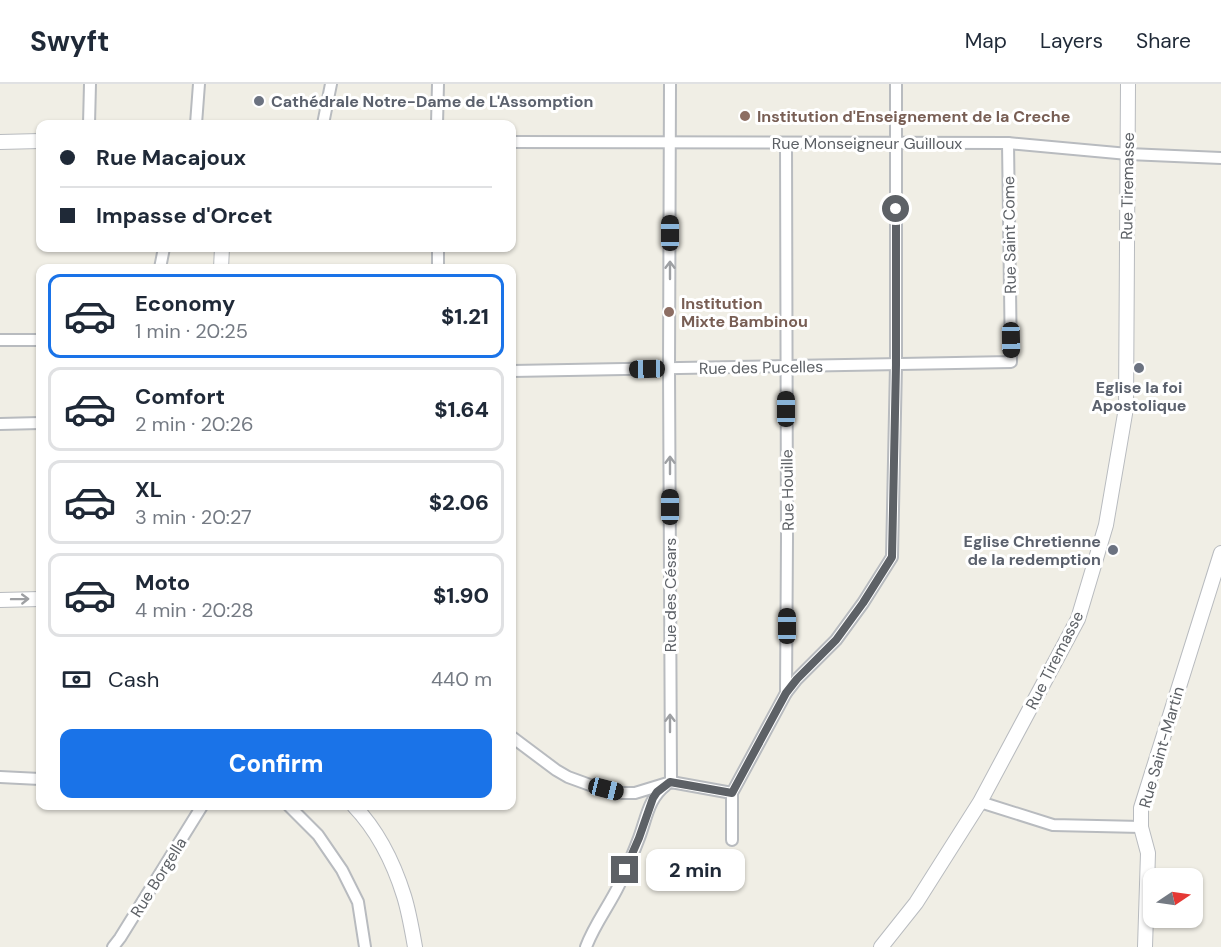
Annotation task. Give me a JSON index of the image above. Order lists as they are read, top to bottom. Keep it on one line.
{"streets":{"street":["Rue Monseigneur Guilloux","Rue Tiremasse","Rue Saint Come","Rue des Pucelles","Rue Houille","Rue des Césars","Rue Saint-Martin","Rue Borgella"]},"crossings":[["Rue Monseigneur Guilloux","Rue Tiremasse"],["Rue Monseigneur Guilloux","Rue Saint Come"],["Rue Monseigneur Guilloux","Rue Houille"],["Rue Monseigneur Guilloux","Rue des Césars"],["Rue Saint Come","Rue des Pucelles"],["Rue des Pucelles","Rue Houille"],["Rue des Pucelles","Rue des Césars"]],"one_way":["Rue des Césars"],"places":["Cathédrale Notre-Dame de L'Assomption","Institution d'Enseignement de la Creche","Institution Mixte Bambinou","Eglise la foi Apostolique","Eglise Chretienne de la redemption"],"north":"right","page":{"header":"Swyft","nav":["Map","Layers","Share"],"banner":["Rue Macajoux","Impasse d'Orcet"],"list":[{"name":"Economy","note":"1 min · 20:25","value":"$1.21"},{"name":"Comfort","note":"2 min · 20:26","value":"$1.64"},{"name":"XL","note":"3 min · 20:27","value":"$2.06"},{"name":"Moto","note":"4 min · 20:28","value":"$1.90"}],"pay":["Cash","440 m"],"buttons":"Confirm","bubble":"2 min"}}
